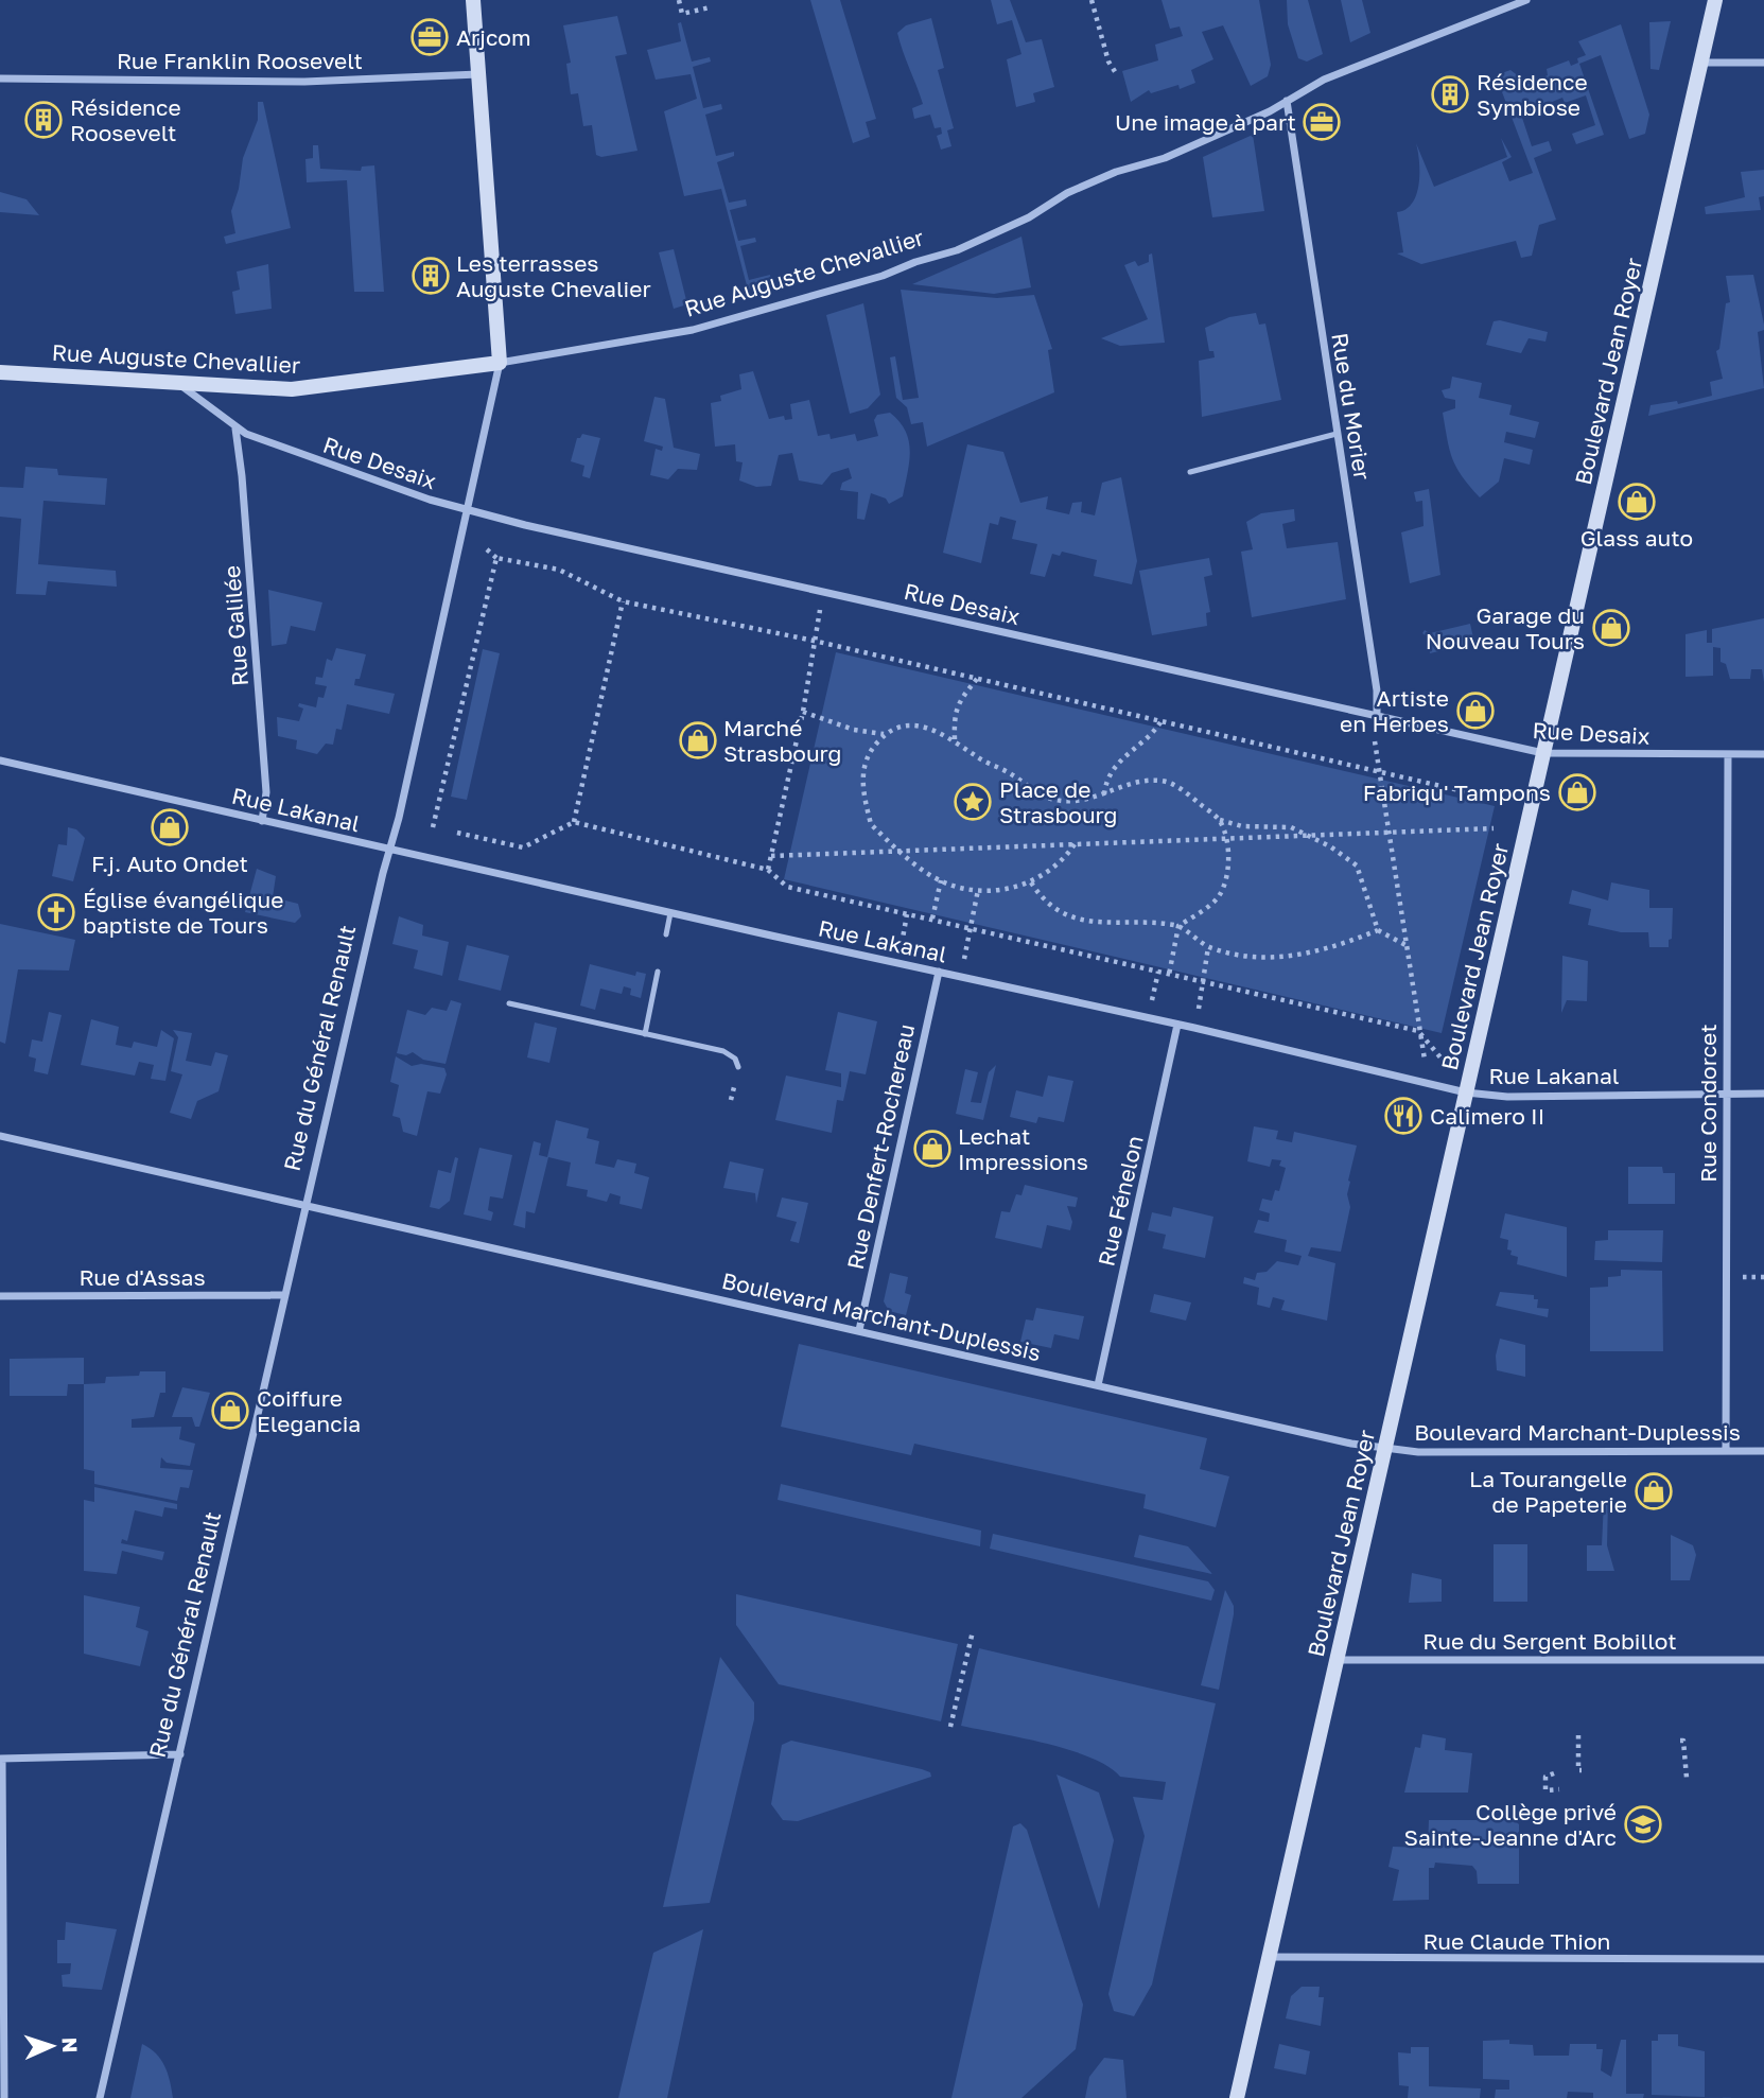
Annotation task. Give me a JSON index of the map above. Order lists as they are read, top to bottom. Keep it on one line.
{"streets":{"street":["Rue Franklin Roosevelt","Rue Auguste Chevallier","Boulevard Jean Royer","Rue du Morier","Rue Desaix","Rue Galilée","Rue Lakanal","Rue du Général Renault","Rue Condorcet","Rue Denfert-Rochereau","Rue Fénelon","Rue d'Assas","Boulevard Marchant-Duplessis","Rue du Sergent Bobillot","Rue Claude Thion"]},"crossings":[["Rue Franklin Roosevelt","Rue du Général Renault"],["Rue Auguste Chevallier","Rue du Morier"],["Rue Auguste Chevallier","Rue Desaix"],["Rue Auguste Chevallier","Rue du Général Renault"],["Boulevard Jean Royer","Rue Desaix"],["Boulevard Jean Royer","Rue Lakanal"],["Boulevard Jean Royer","Boulevard Marchant-Duplessis"],["Boulevard Jean Royer","Rue du Sergent Bobillot"],["Boulevard Jean Royer","Rue Claude Thion"],["Rue du Morier","Rue Desaix"],["Rue Desaix","Rue Galilée"],["Rue Desaix","Rue du Général Renault"],["Rue Desaix","Rue Condorcet"],["Rue Galilée","Rue Lakanal"],["Rue Lakanal","Rue du Général Renault"],["Rue Lakanal","Rue Condorcet"],["Rue Lakanal","Rue Denfert-Rochereau"],["Rue Lakanal","Rue Fénelon"],["Rue du Général Renault","Rue d'Assas"],["Rue du Général Renault","Boulevard Marchant-Duplessis"],["Rue Condorcet","Boulevard Marchant-Duplessis"],["Rue Denfert-Rochereau","Boulevard Marchant-Duplessis"],["Rue Fénelon","Boulevard Marchant-Duplessis"]],"places":{"office":["Arjcom","Une image à part"],"building":["Résidence Symbiose","Résidence Roosevelt","Les terrasses Auguste Chevalier"],"shop":["Glass auto","Garage du Nouveau Tours","Artiste en Herbes","Marché Strasbourg","Fabriqu' Tampons","F.j. Auto Ondet","Lechat Impressions","Coiffure Elegancia","La Tourangelle de Papeterie"],"place":["Place de Strasbourg"],"church":["Église évangélique baptiste de Tours"],"restaurant":["Calimero II"],"school or university":["Collège privé Sainte-Jeanne d'Arc"]},"north":"right"}
